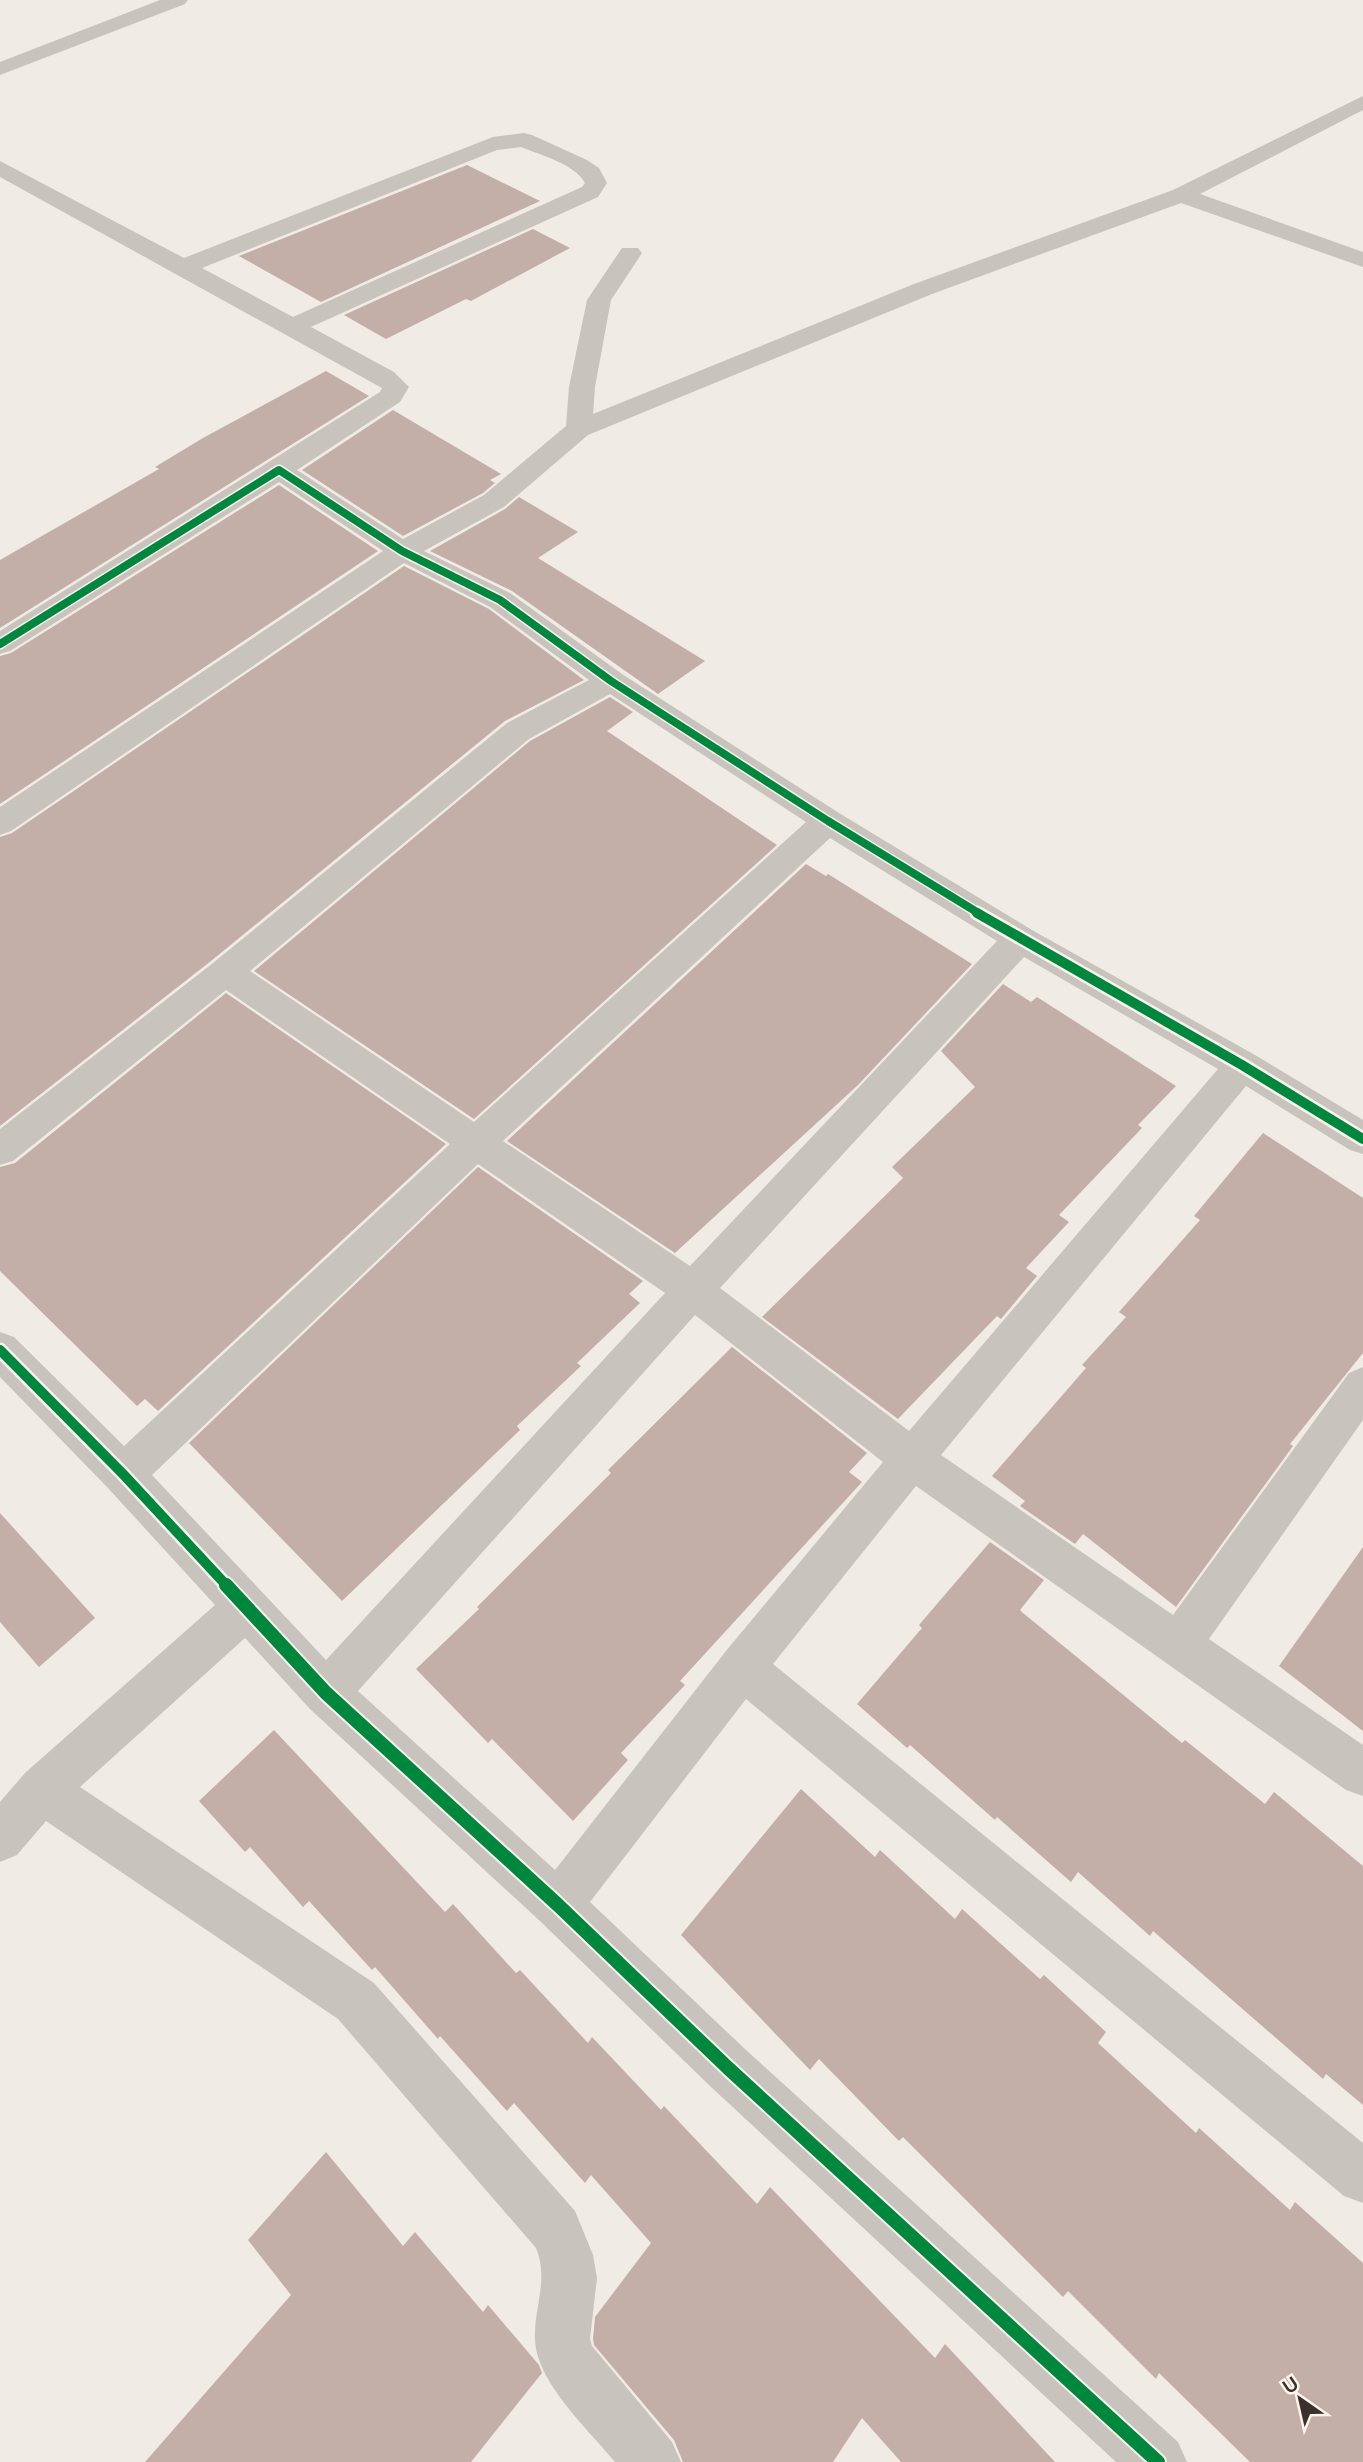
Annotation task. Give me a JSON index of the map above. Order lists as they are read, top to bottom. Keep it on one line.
{"north":"top left"}
